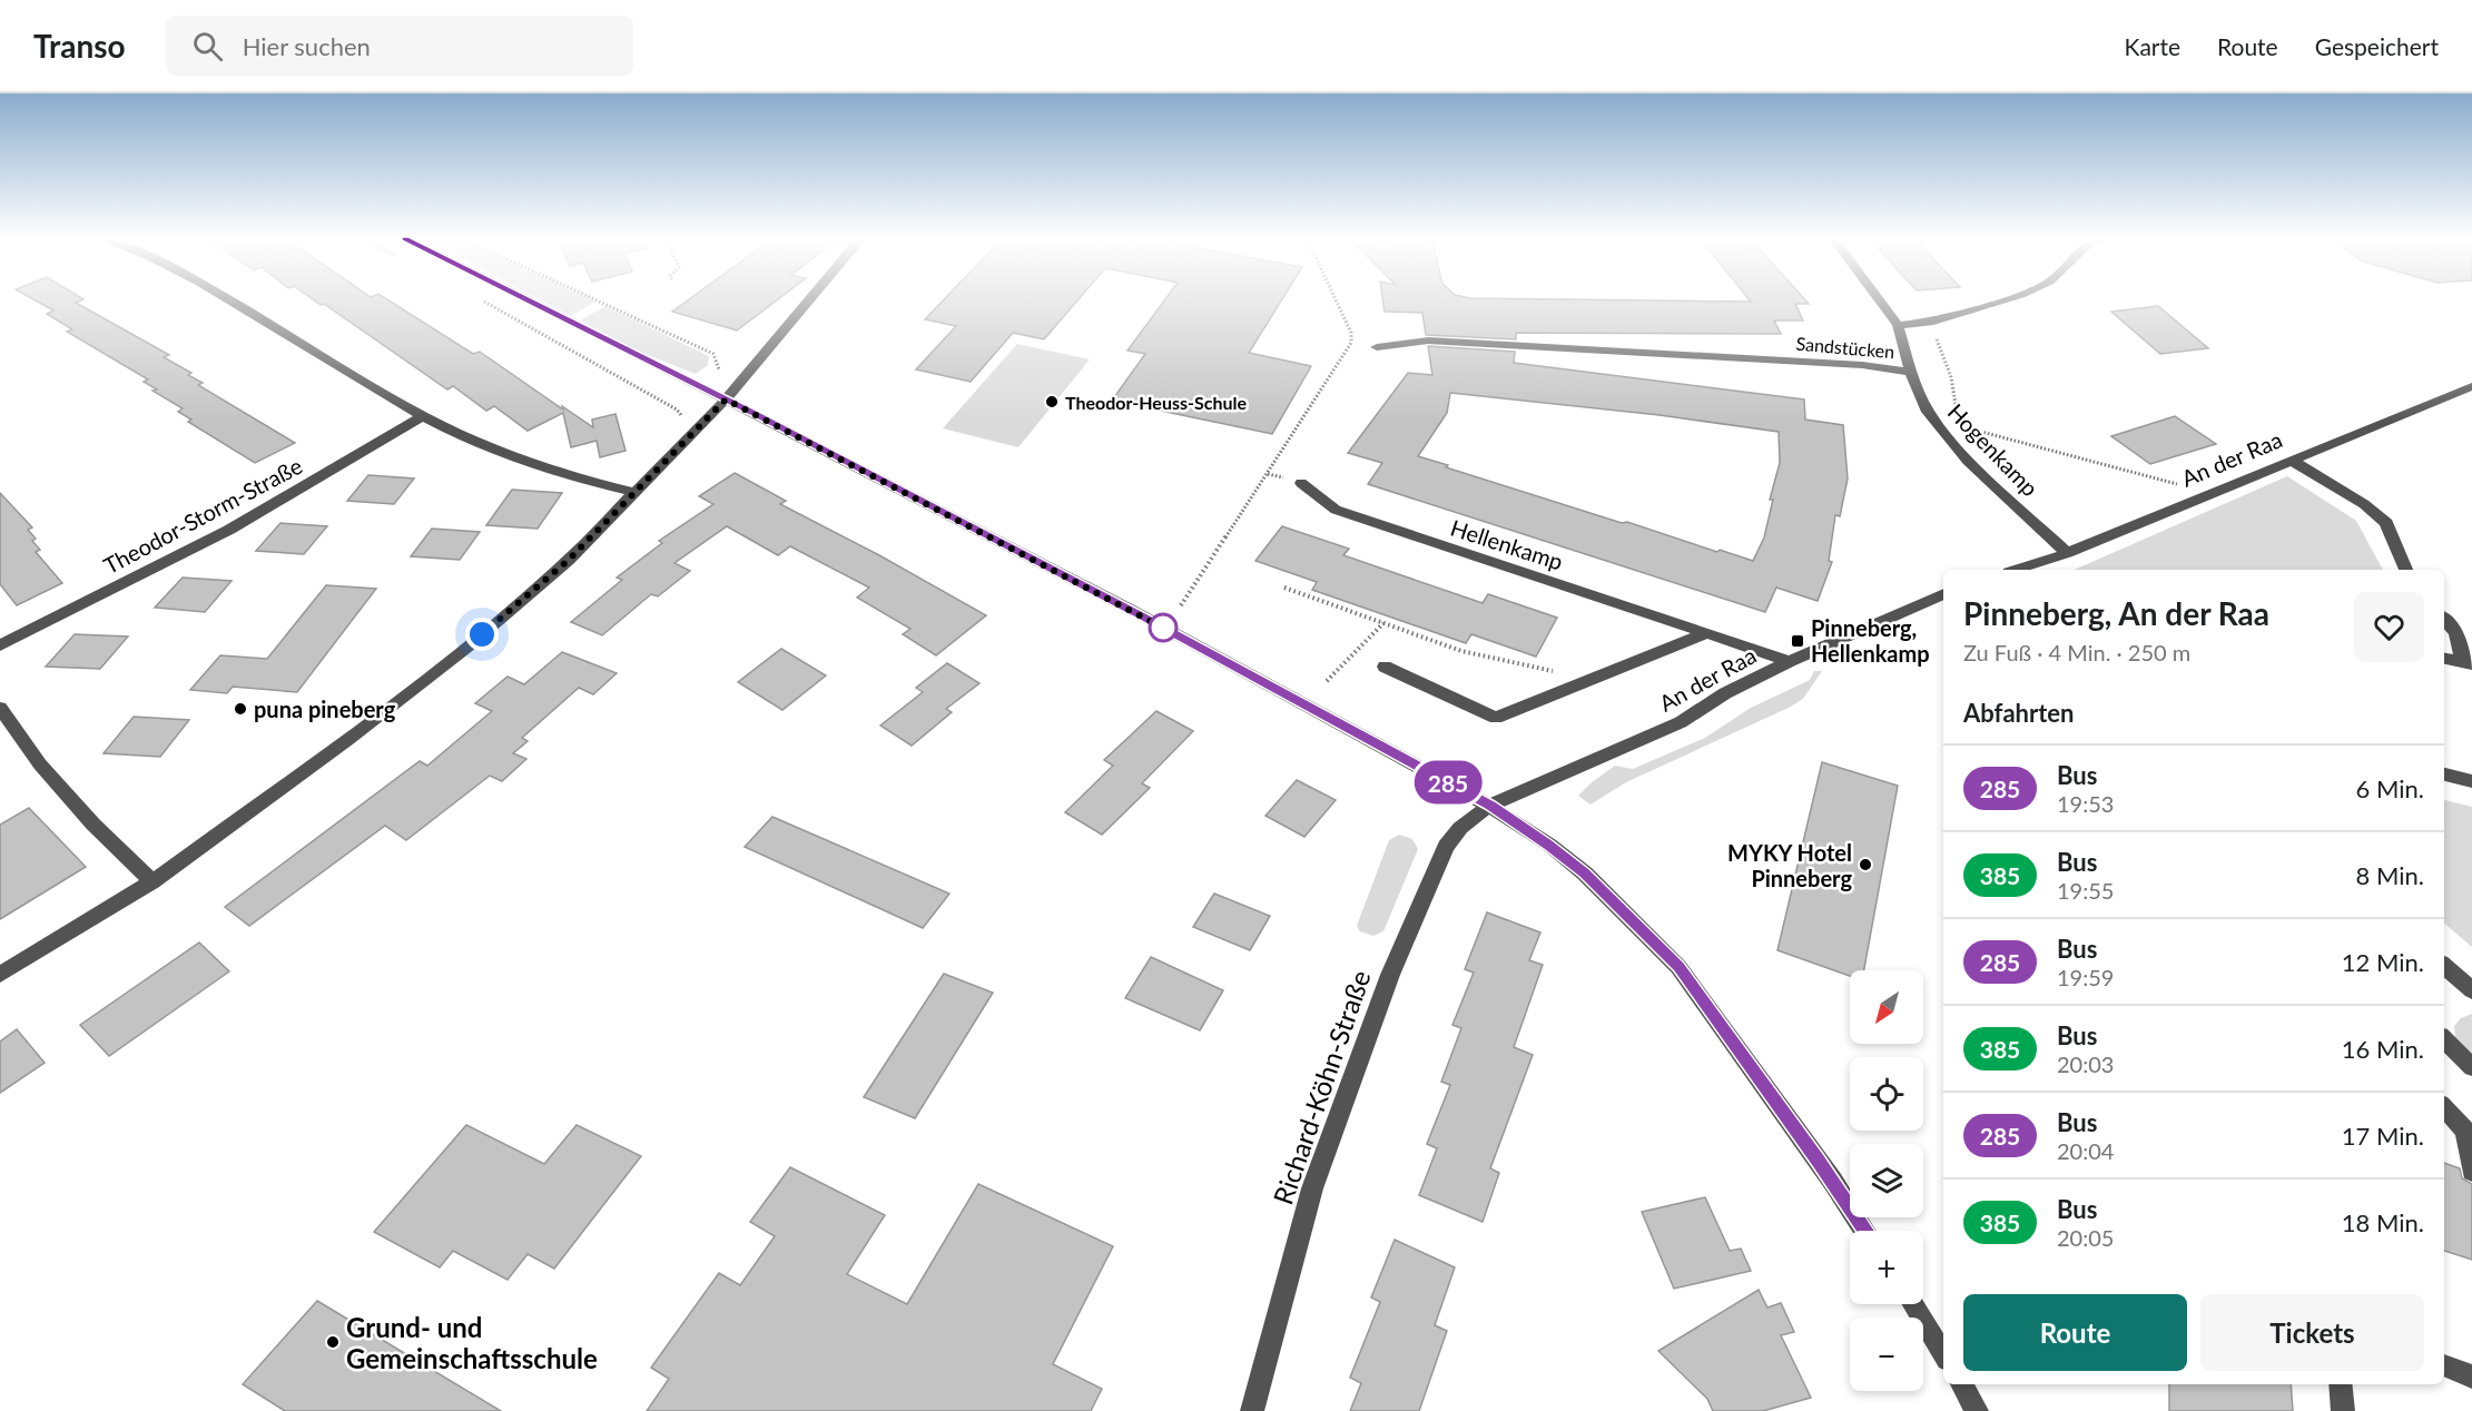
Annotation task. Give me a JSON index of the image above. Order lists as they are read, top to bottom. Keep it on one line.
{"streets":{"street":["Sandstücken","Hogenkamp","An der Raa","Theodor-Storm-Straße","Hellenkamp","Richard-Köhn-Straße"]},"crossings":[["Sandstücken","Hogenkamp"],["Hogenkamp","An der Raa"],["An der Raa","Hellenkamp"],["An der Raa","Richard-Köhn-Straße"]],"places":{"other":["Theodor-Heuss-Schule","puna pineberg","MYKY Hotel Pinneberg","Grund- und Gemeinschaftsschule"],"transit":["Pinneberg, Hellenkamp"]},"lines":["bus line 285"],"north":"bottom left","page":{"header":"Transo","search":"Hier suchen","nav":["Karte","Route","Gespeichert"],"on_map":"285","heading":[["Pinneberg, An der Raa","Zu Fuß · 4 Min. · 250 m"],"Abfahrten"],"list":[{"mark":"285","name":"Bus","note":"19:53","value":"6 Min."},{"mark":"385","name":"Bus","note":"19:55","value":"8 Min."},{"mark":"285","name":"Bus","note":"19:59","value":"12 Min."},{"mark":"385","name":"Bus","note":"20:03","value":"16 Min."},{"mark":"285","name":"Bus","note":"20:04","value":"17 Min."},{"mark":"385","name":"Bus","note":"20:05","value":"18 Min."}],"map_buttons":["+","−"],"buttons":["Route","Tickets"]}}
